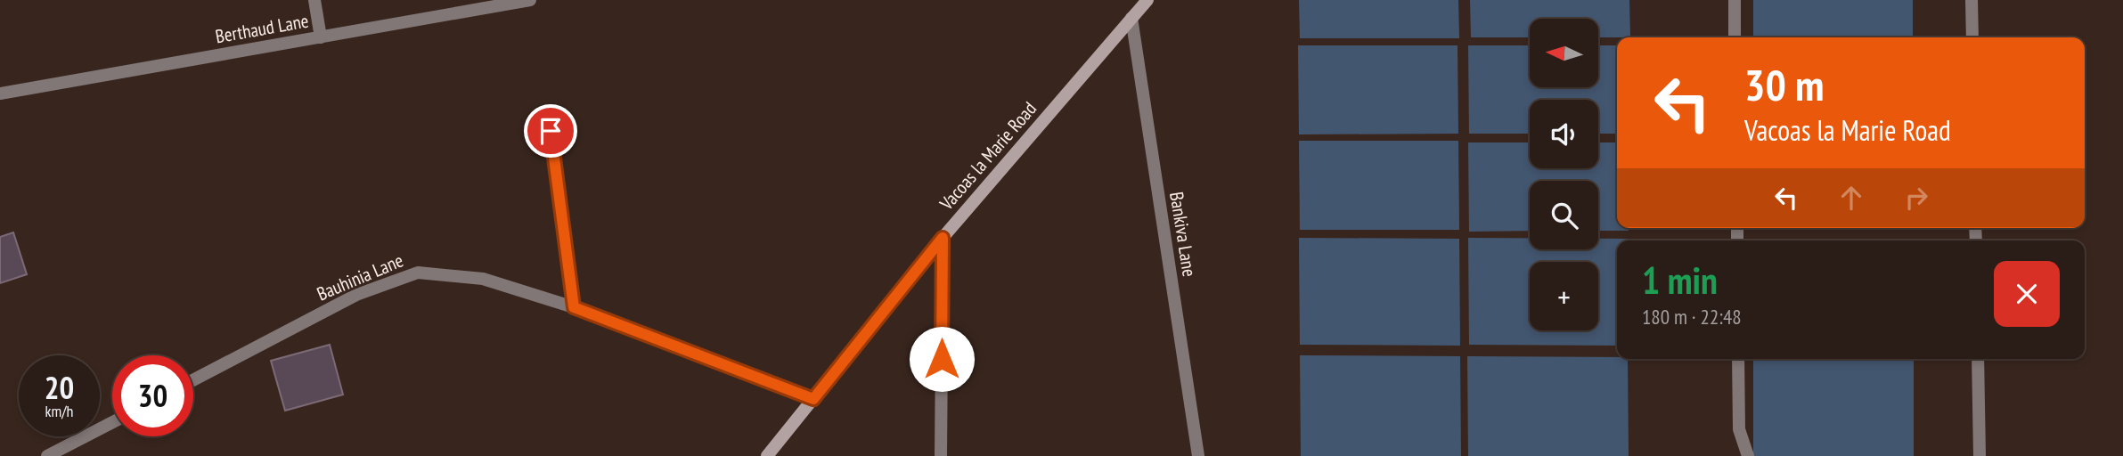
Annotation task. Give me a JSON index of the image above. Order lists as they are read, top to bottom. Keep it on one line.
{"streets":{"main road":["Vacoas la Marie Road"],"street":["Berthaud Lane","Bankiva Lane","Bauhinia Lane"]},"crossings":[["Vacoas la Marie Road","Bankiva Lane"],["Vacoas la Marie Road","Bauhinia Lane"]],"north":"left","page":{"map_buttons":"+","turn":["30 m","Vacoas la Marie Road"],"heading":["1 min","180 m · 22:48"],"speed":"20 km/h","limit":"30"}}
